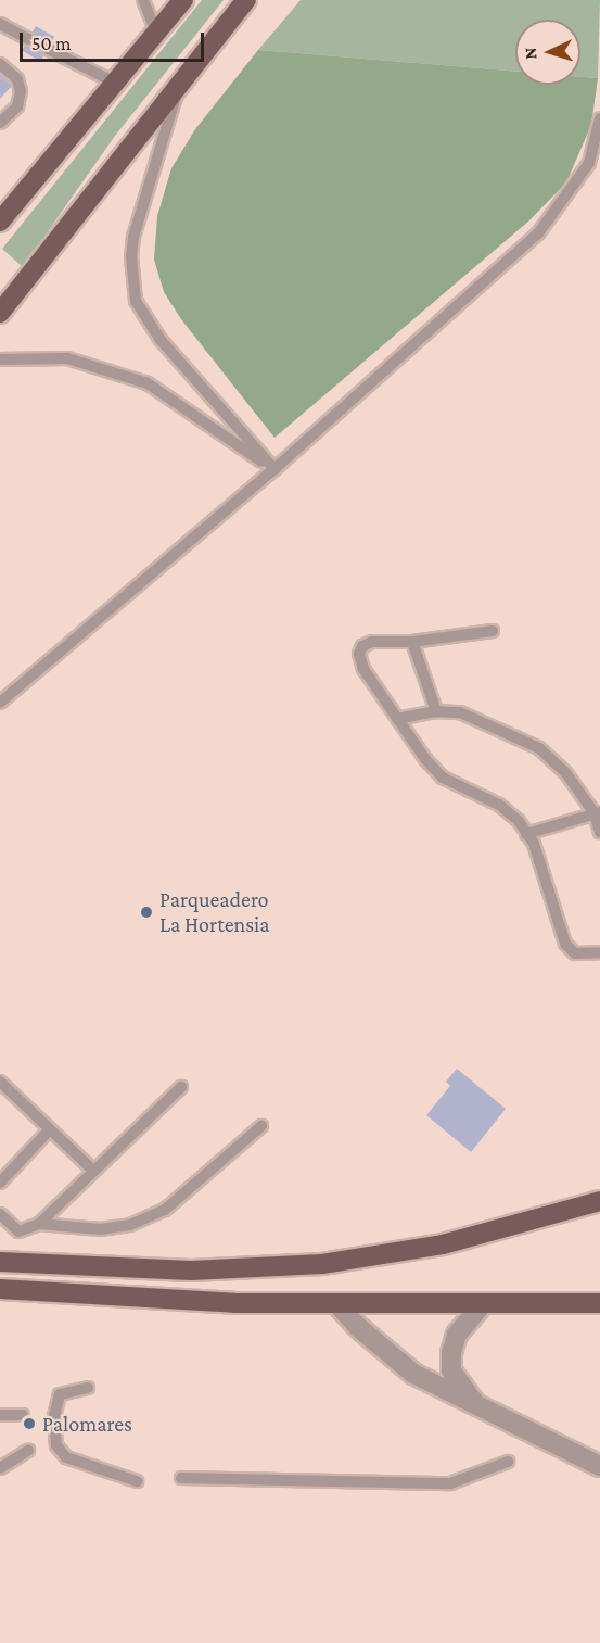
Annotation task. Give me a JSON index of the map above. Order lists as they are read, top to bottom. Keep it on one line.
{"places":["Parqueadero La Hortensia","Palomares"],"scale_bar":"50 m","north":"left"}
